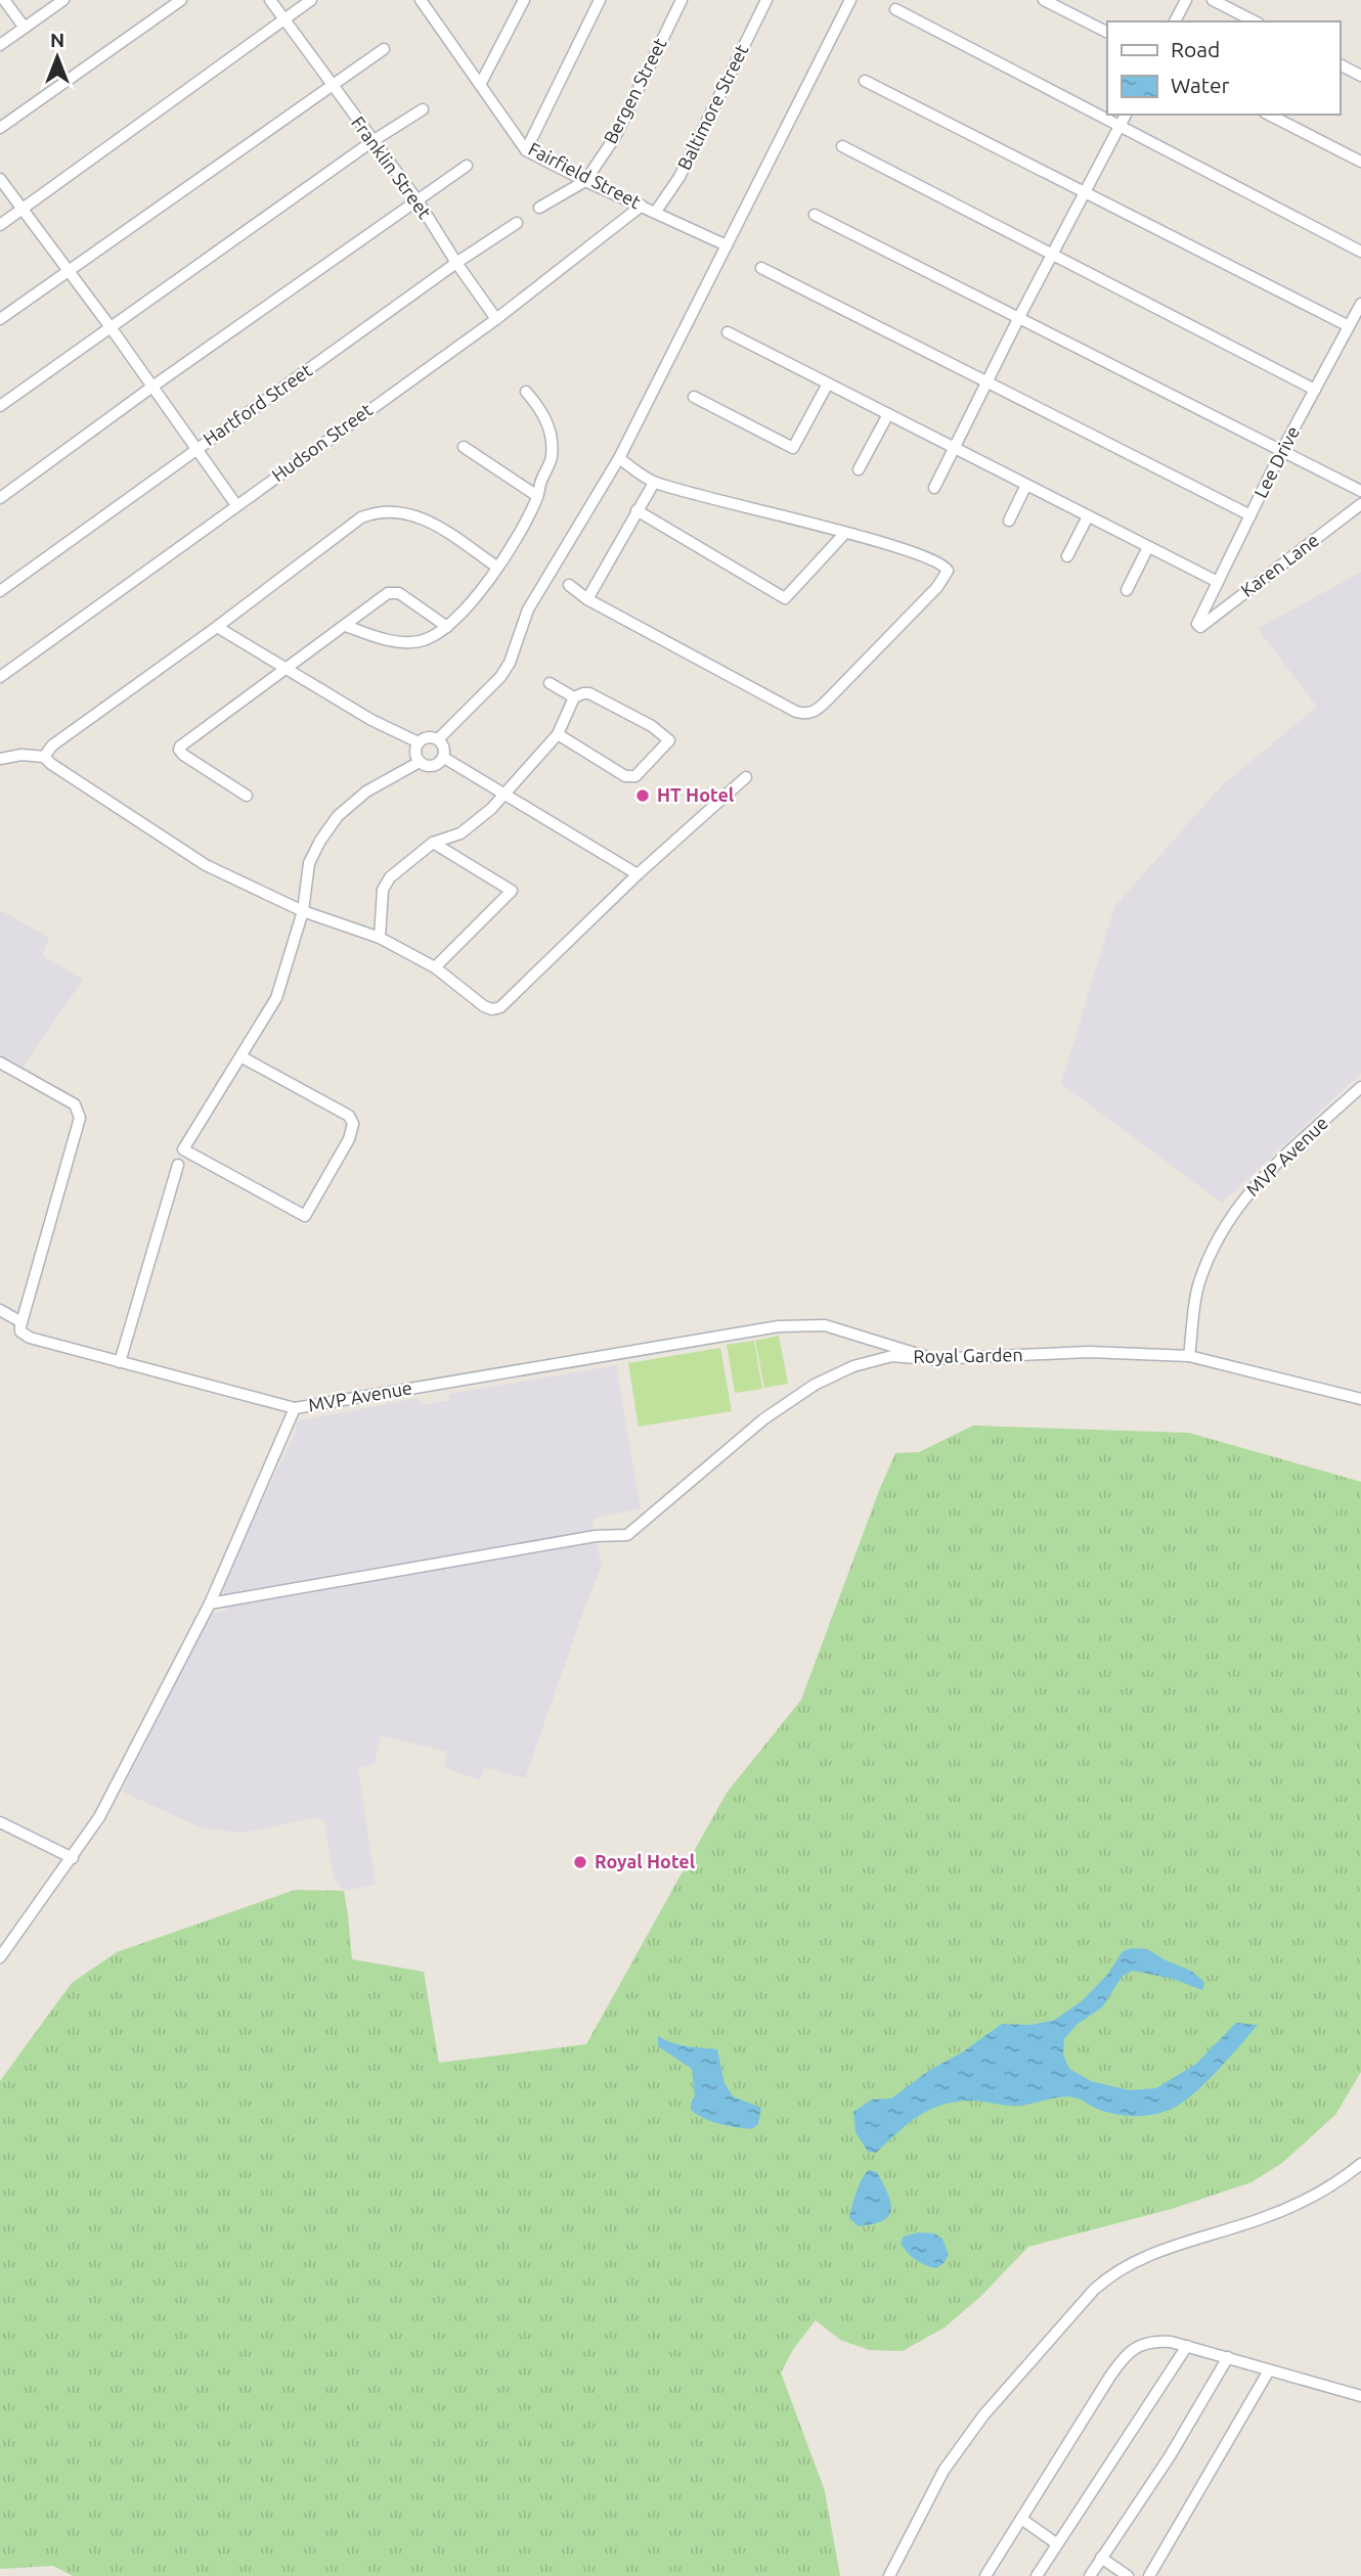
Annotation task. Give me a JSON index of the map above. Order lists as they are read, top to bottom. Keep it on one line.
{"streets":{"street":["Bergen Street","Baltimore Street","Franklin Street","Fairfield Street","Hartford Street","Hudson Street","Lee Drive","Karen Lane","MVP Avenue","Royal Garden"]},"crossings":[["Bergen Street","Fairfield Street"],["Baltimore Street","Fairfield Street"],["Franklin Street","Hartford Street"],["Franklin Street","Hudson Street"],["Fairfield Street","Hudson Street"],["Lee Drive","Karen Lane"],["MVP Avenue","Royal Garden"]],"places":["HT Hotel","Royal Hotel"],"legend":["Road","Water"],"north":"top"}
